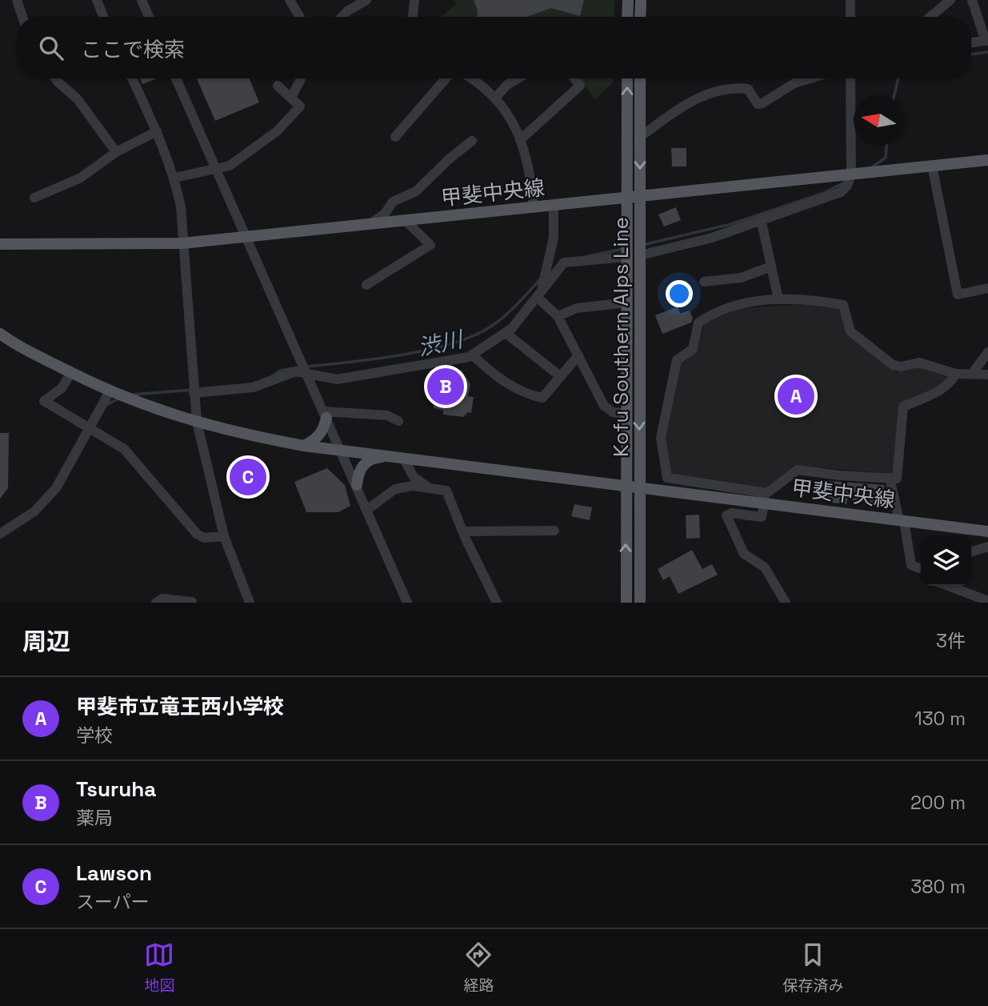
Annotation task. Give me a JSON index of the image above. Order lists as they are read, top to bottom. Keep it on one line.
{"streets":{"main road":["甲斐中央線","Kofu Southern Alps Line"]},"crossings":[["甲斐中央線","Kofu Southern Alps Line"]],"water":["渋川"],"north":"left","page":{"search":"ここで検索","pins":["B","A","C"],"heading":["周辺","3件"],"list":[{"mark":"A","name":"甲斐市立竜王西小学校","note":"学校","value":"130 m"},{"mark":"B","name":"Tsuruha","note":"薬局","value":"200 m"},{"mark":"C","name":"Lawson","note":"スーパー","value":"380 m"}],"nav":["地図","経路","保存済み"]}}
